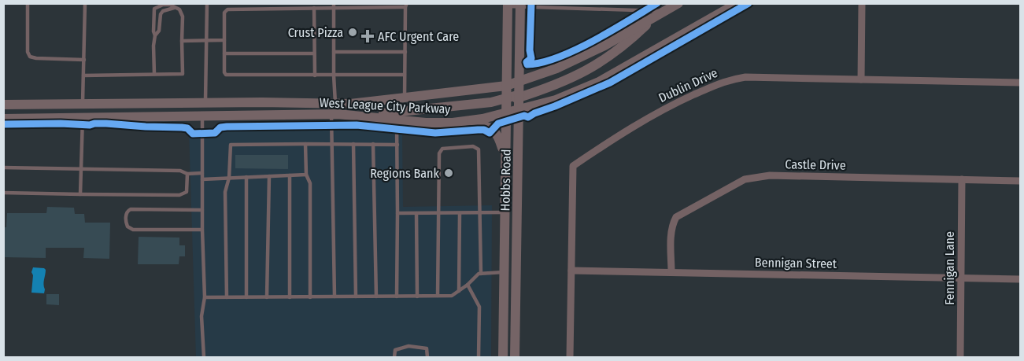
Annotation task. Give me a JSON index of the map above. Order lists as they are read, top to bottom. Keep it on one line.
{"streets":{"main road":["West League City Parkway","Hobbs Road"],"street":["Dublin Drive","Castle Drive","Bennigan Street","Fennigan Lane"]},"crossings":[["Dublin Drive","Bennigan Street"],["West League City Parkway","Hobbs Road"],["Castle Drive","Bennigan Street"],["Castle Drive","Fennigan Lane"],["Bennigan Street","Fennigan Lane"]],"places":{"other":["Crust Pizza","Regions Bank"],"health":["AFC Urgent Care"]}}
